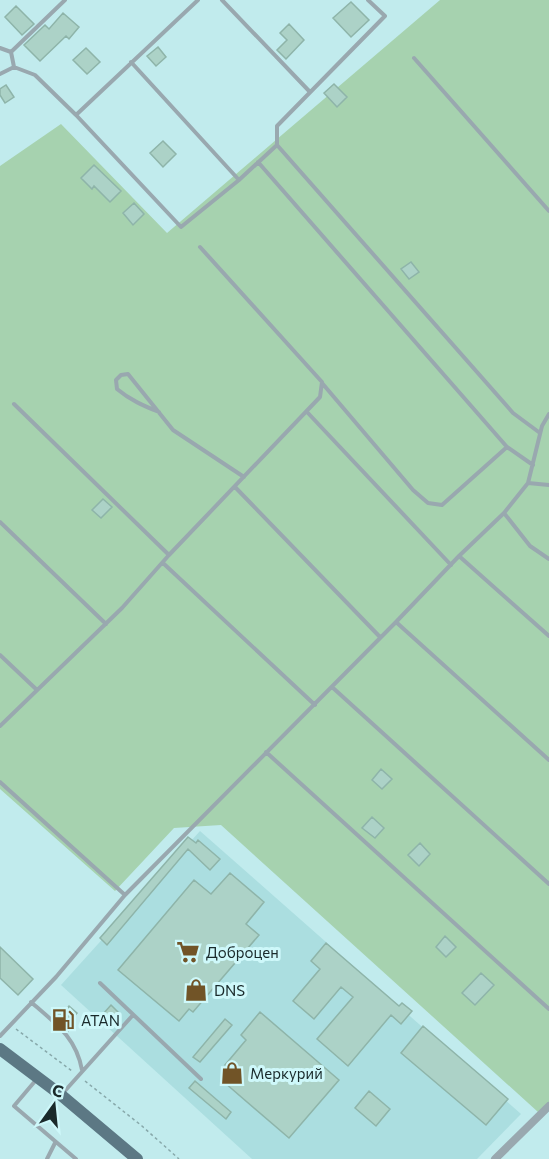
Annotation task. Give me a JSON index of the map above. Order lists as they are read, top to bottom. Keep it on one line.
{"places":{"supermarket":["Доброцен"],"shop":["DNS","Меркурий"],"fuel station":["ATAN"]},"north":"top"}
